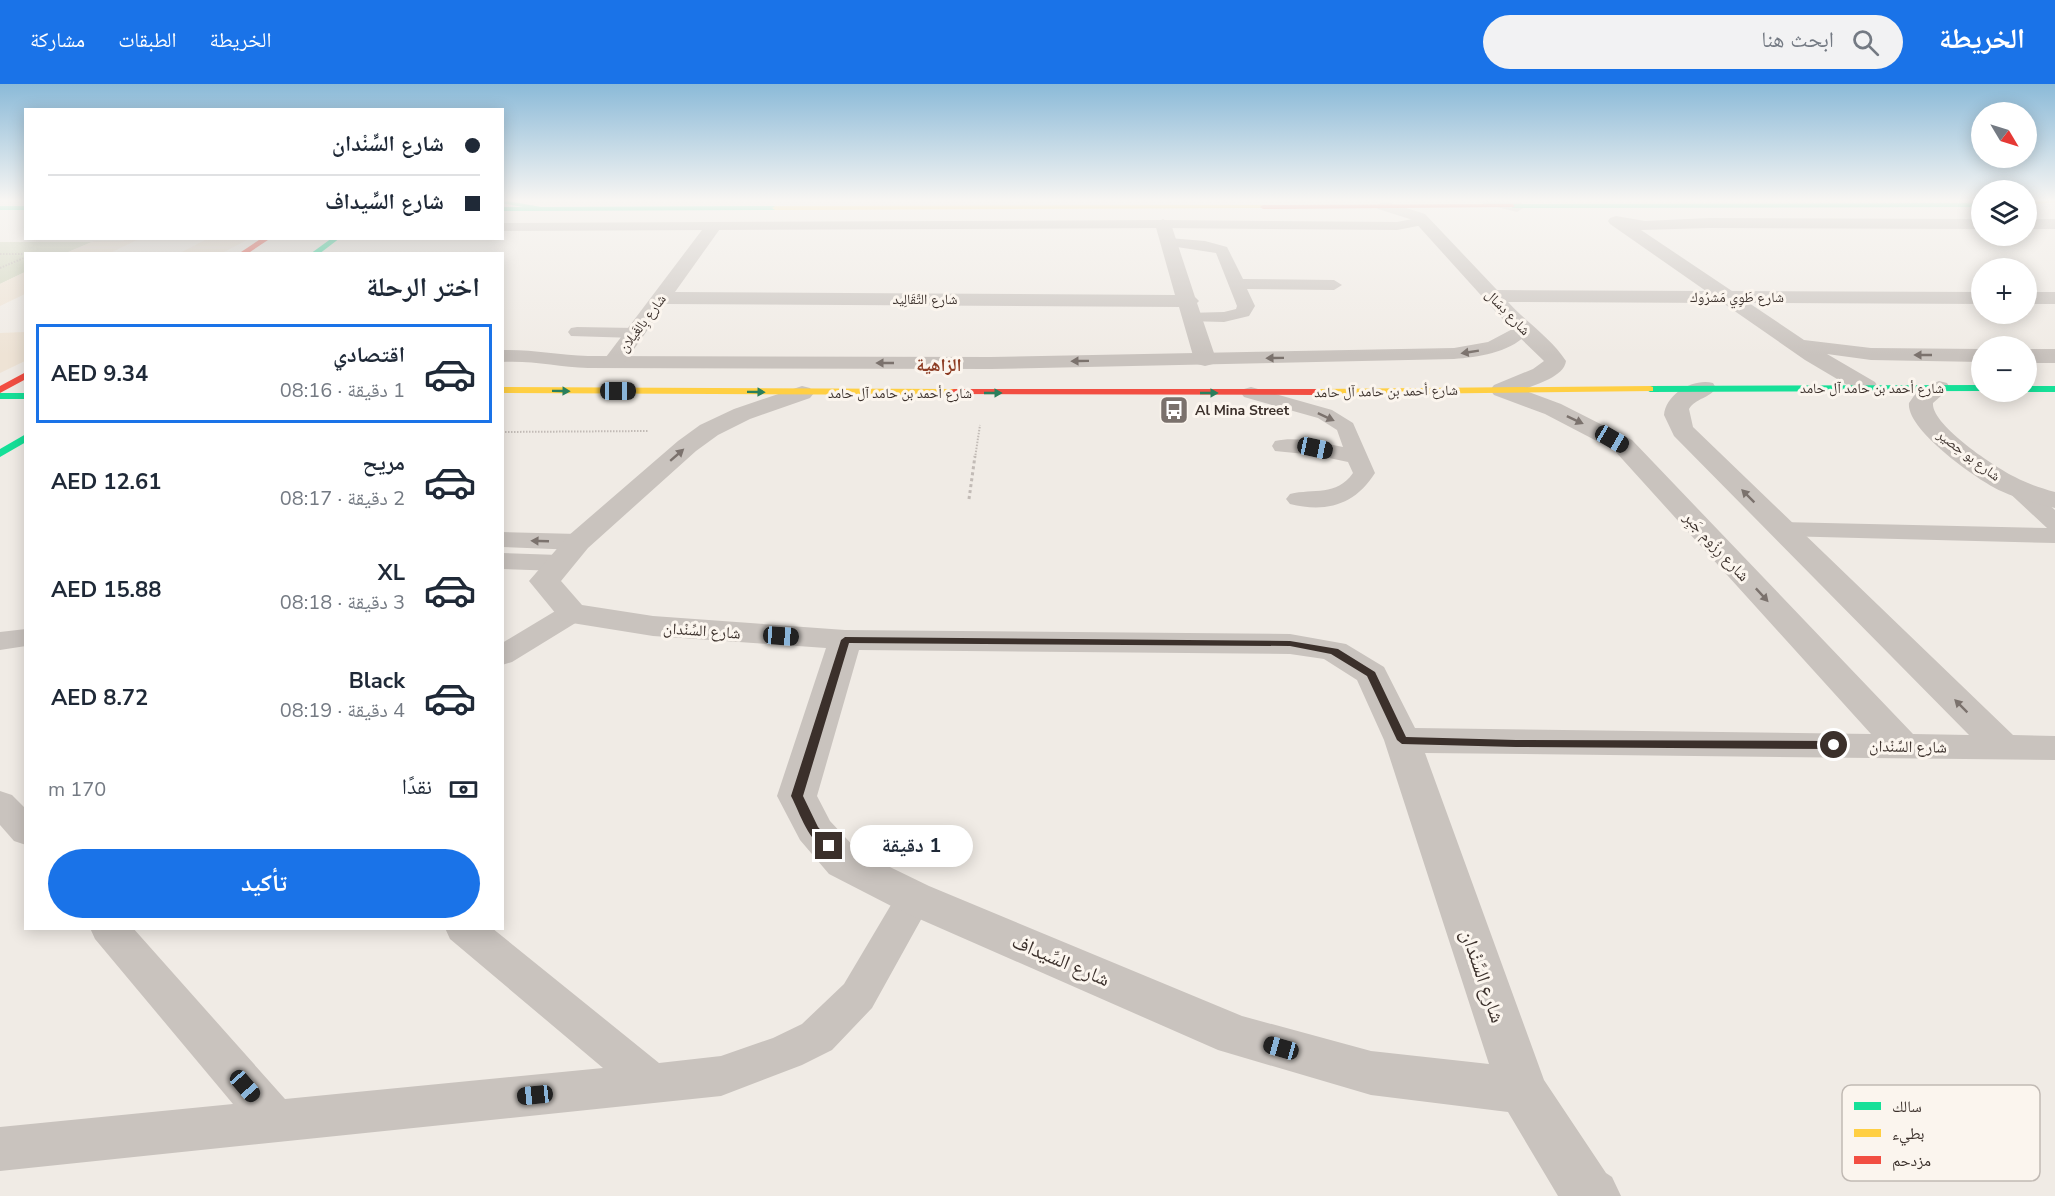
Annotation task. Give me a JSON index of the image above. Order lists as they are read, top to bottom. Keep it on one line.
{"streets":{"main road":["شارع أحمد بن حامد آل حامد"],"street":["شارع طَوِي مَشرُوك","شارع التَّقَالِيد","شارع دِسَال","شارع بِالغَيلان","شارع بو حِصير","شارع رِزُوم جَبِر","شارع السِّنْدان","شارع السِّيداف"]},"crossings":[["شارع طَوِي مَشرُوك","شارع دِسَال"],["شارع التَّقَالِيد","شارع بِالغَيلان"],["شارع أحمد بن حامد آل حامد","شارع بو حِصير"],["شارع أحمد بن حامد آل حامد","شارع رِزُوم جَبِر"],["شارع رِزُوم جَبِر","شارع السِّنْدان"],["شارع السِّنْدان","شارع السِّيداف"]],"one_way":["شارع أحمد بن حامد آل حامد"],"districts":["الزاهية"],"places":{"bus stop":["Al Mina Street"]},"legend":["سالك","بطيء","مزدحم"],"north":"bottom right","page":{"header":"الخريطة","search":"ابحث هنا","nav":["الخريطة","الطبقات","مشاركة"],"map_buttons":["+","−"],"banner":["شارع السِّنْدان","شارع السِّيداف"],"heading":"اختر الرحلة","list":[{"name":"اقتصادي","note":"1 دقيقة · 08:16","value":"AED 9.34"},{"name":"مريح","note":"2 دقيقة · 08:17","value":"AED 12.61"},{"name":"XL","note":"3 دقيقة · 08:18","value":"AED 15.88"},{"name":"Black","note":"4 دقيقة · 08:19","value":"AED 8.72"}],"pay":["نقدًا","170 m"],"bubble":"1 دقيقة","buttons":"تأكيد"}}
